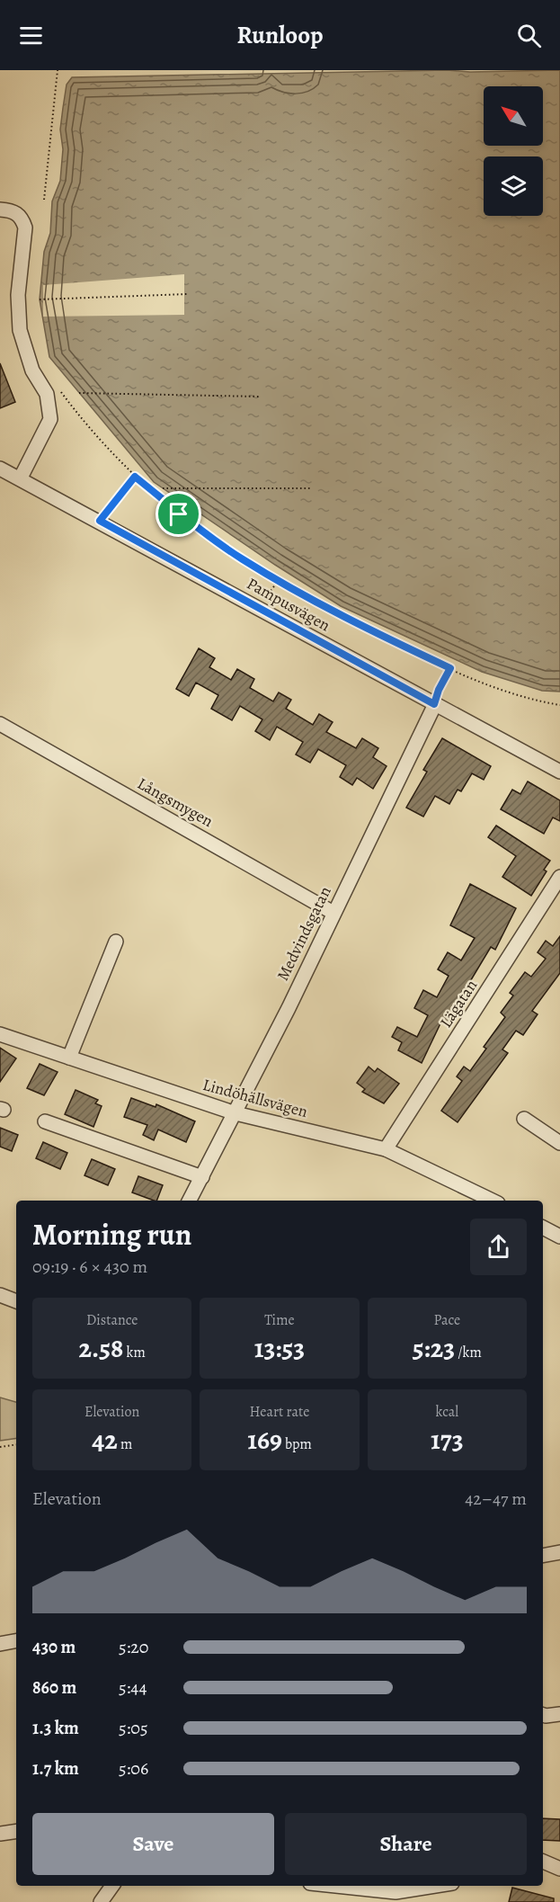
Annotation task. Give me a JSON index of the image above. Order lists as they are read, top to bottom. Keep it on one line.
{"streets":{"street":["Pampusvägen","Långsmygen","Medvindsgatan","Lägatan","Lindöhällsvägen"]},"crossings":[["Pampusvägen","Medvindsgatan"],["Långsmygen","Medvindsgatan"],["Medvindsgatan","Lindöhällsvägen"],["Lägatan","Lindöhällsvägen"]],"north":"top left","page":{"header":"Runloop","heading":["Morning run","09:19 · 6 × 430 m"],"stats":[["Distance","2.58 km"],["Time","13:53"],["Pace","5:23 /km"],["Elevation","42 m"],["Heart rate","169 bpm"],["kcal","173"]],"chart":["Elevation","42–47 m"],"list":[{"name":"430 m","note":"5:20"},{"name":"860 m","note":"5:44"},{"name":"1.3 km","note":"5:05"},{"name":"1.7 km","note":"5:06"}],"buttons":["Save","Share"]}}
